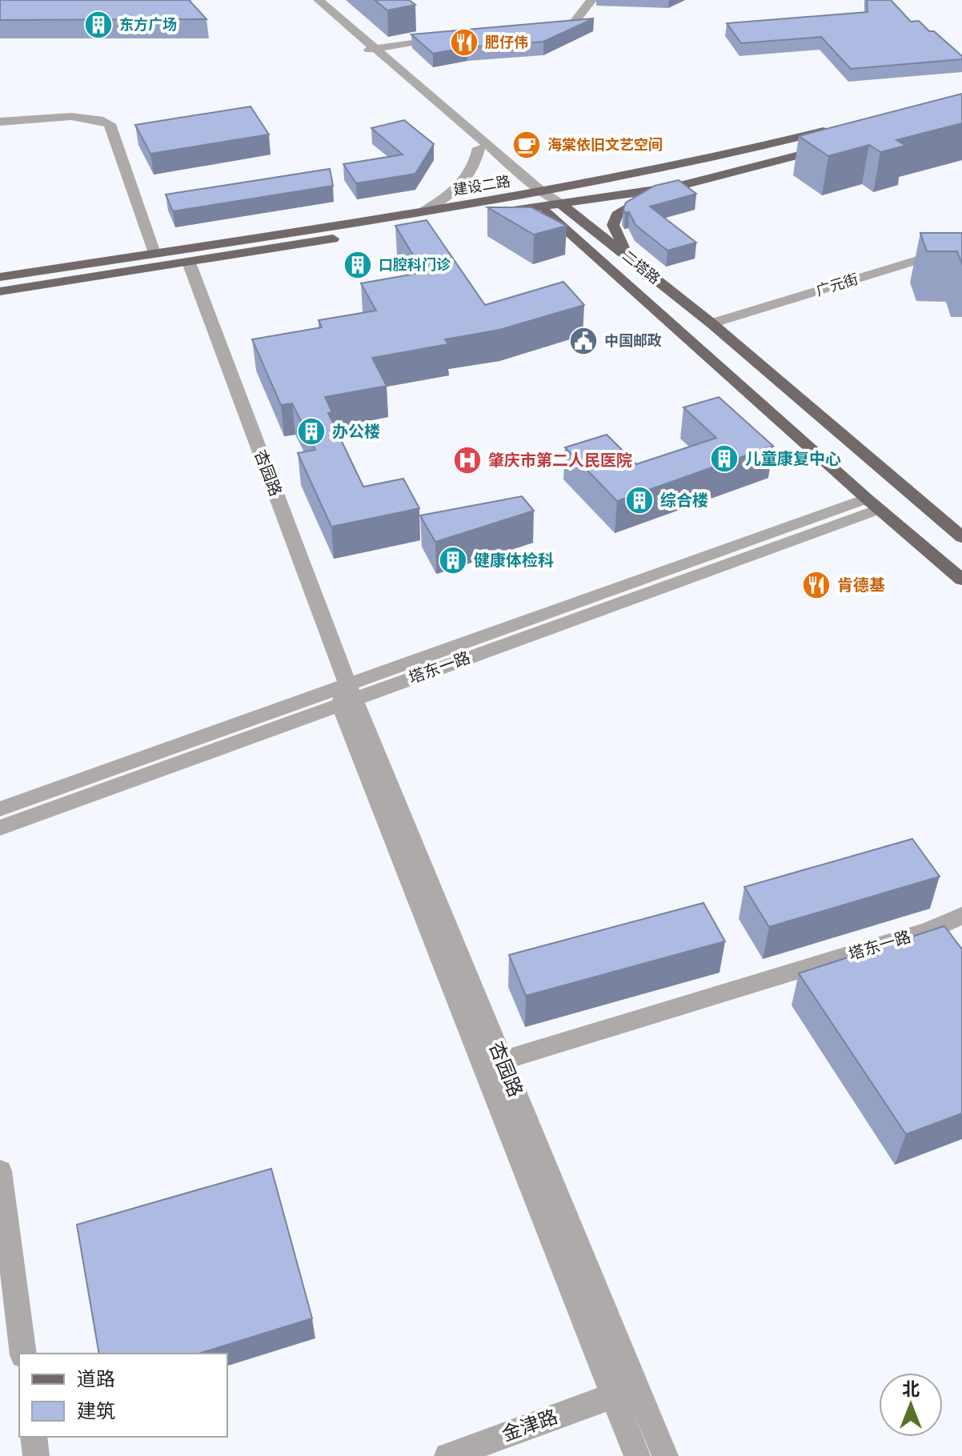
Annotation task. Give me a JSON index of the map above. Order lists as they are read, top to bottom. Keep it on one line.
{"streets":{"main road":["建设二路","二塔路"],"street":["广元街","杏园路","塔东一路","金津路"]},"crossings":[["建设二路","二塔路"],["建设二路","杏园路"],["二塔路","广元街"],["二塔路","塔东一路"],["杏园路","塔东一路"],["杏园路","金津路"]],"places":{"building":["东方广场","口腔科门诊","办公楼","儿童康复中心","综合楼","健康体检科"],"restaurant":["肥仔伟","肯德基"],"cafe":["海棠依旧文艺空间"],"public building":["中国邮政"],"hospital":["肇庆市第二人民医院"]},"legend":["道路","建筑"],"north":"top"}
